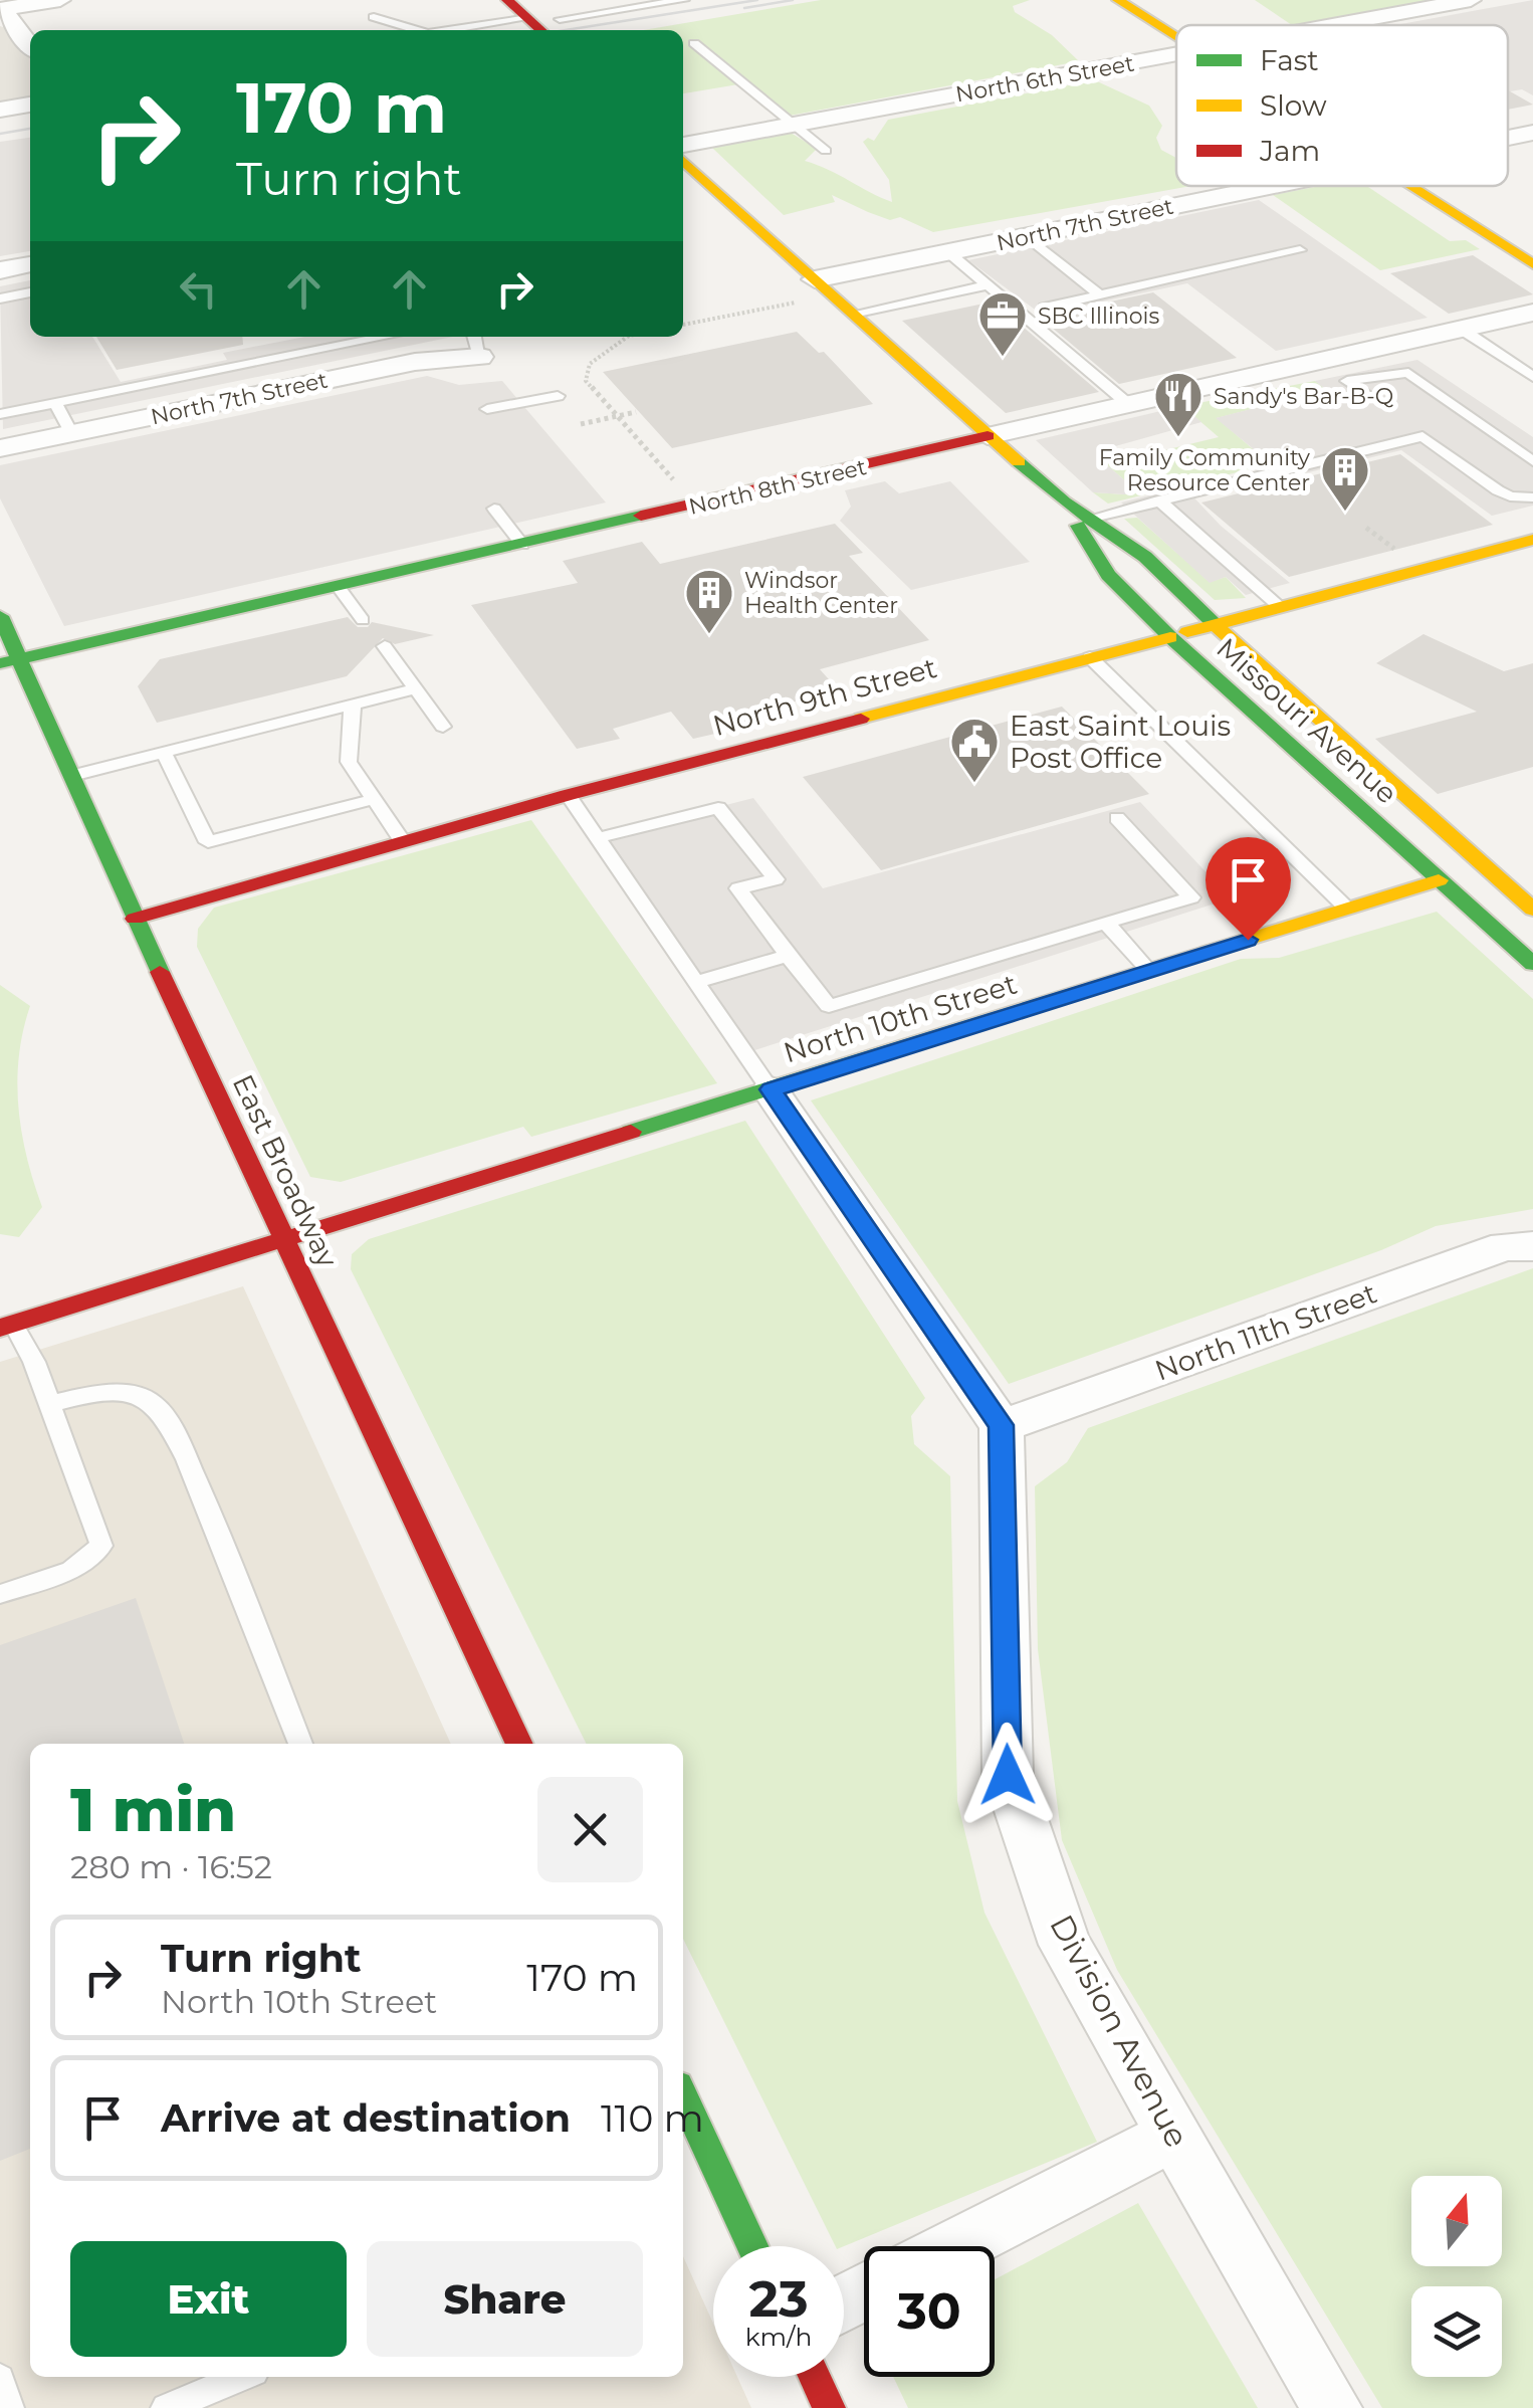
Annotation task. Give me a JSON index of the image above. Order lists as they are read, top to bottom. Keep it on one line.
{"streets":{"street":["North 6th Street","North 7th Street","North 8th Street","North 9th Street","Missouri Avenue","North 10th Street","East Broadway","North 11th Street","Division Avenue"]},"crossings":[["North 7th Street","Missouri Avenue"],["North 8th Street","Missouri Avenue"],["North 8th Street","East Broadway"],["North 9th Street","Missouri Avenue"],["North 9th Street","East Broadway"],["Missouri Avenue","North 10th Street"],["North 10th Street","East Broadway"],["North 11th Street","Division Avenue"]],"places":{"office":["SBC Illinois"],"restaurant":["Sandy's Bar-B-Q"],"building":["Family Community Resource Center","Windsor Health Center"],"public building":["East Saint Louis Post Office"]},"legend":["Fast","Slow","Jam"],"north":"top","page":{"turn":["170 m","Turn right"],"heading":["1 min","280 m · 16:52"],"list":[{"name":"Turn right","note":"North 10th Street","value":"170 m"},{"name":"Arrive at destination","value":"110 m"}],"buttons":["Exit","Share"],"speed":"23 km/h","limit":"30"}}
